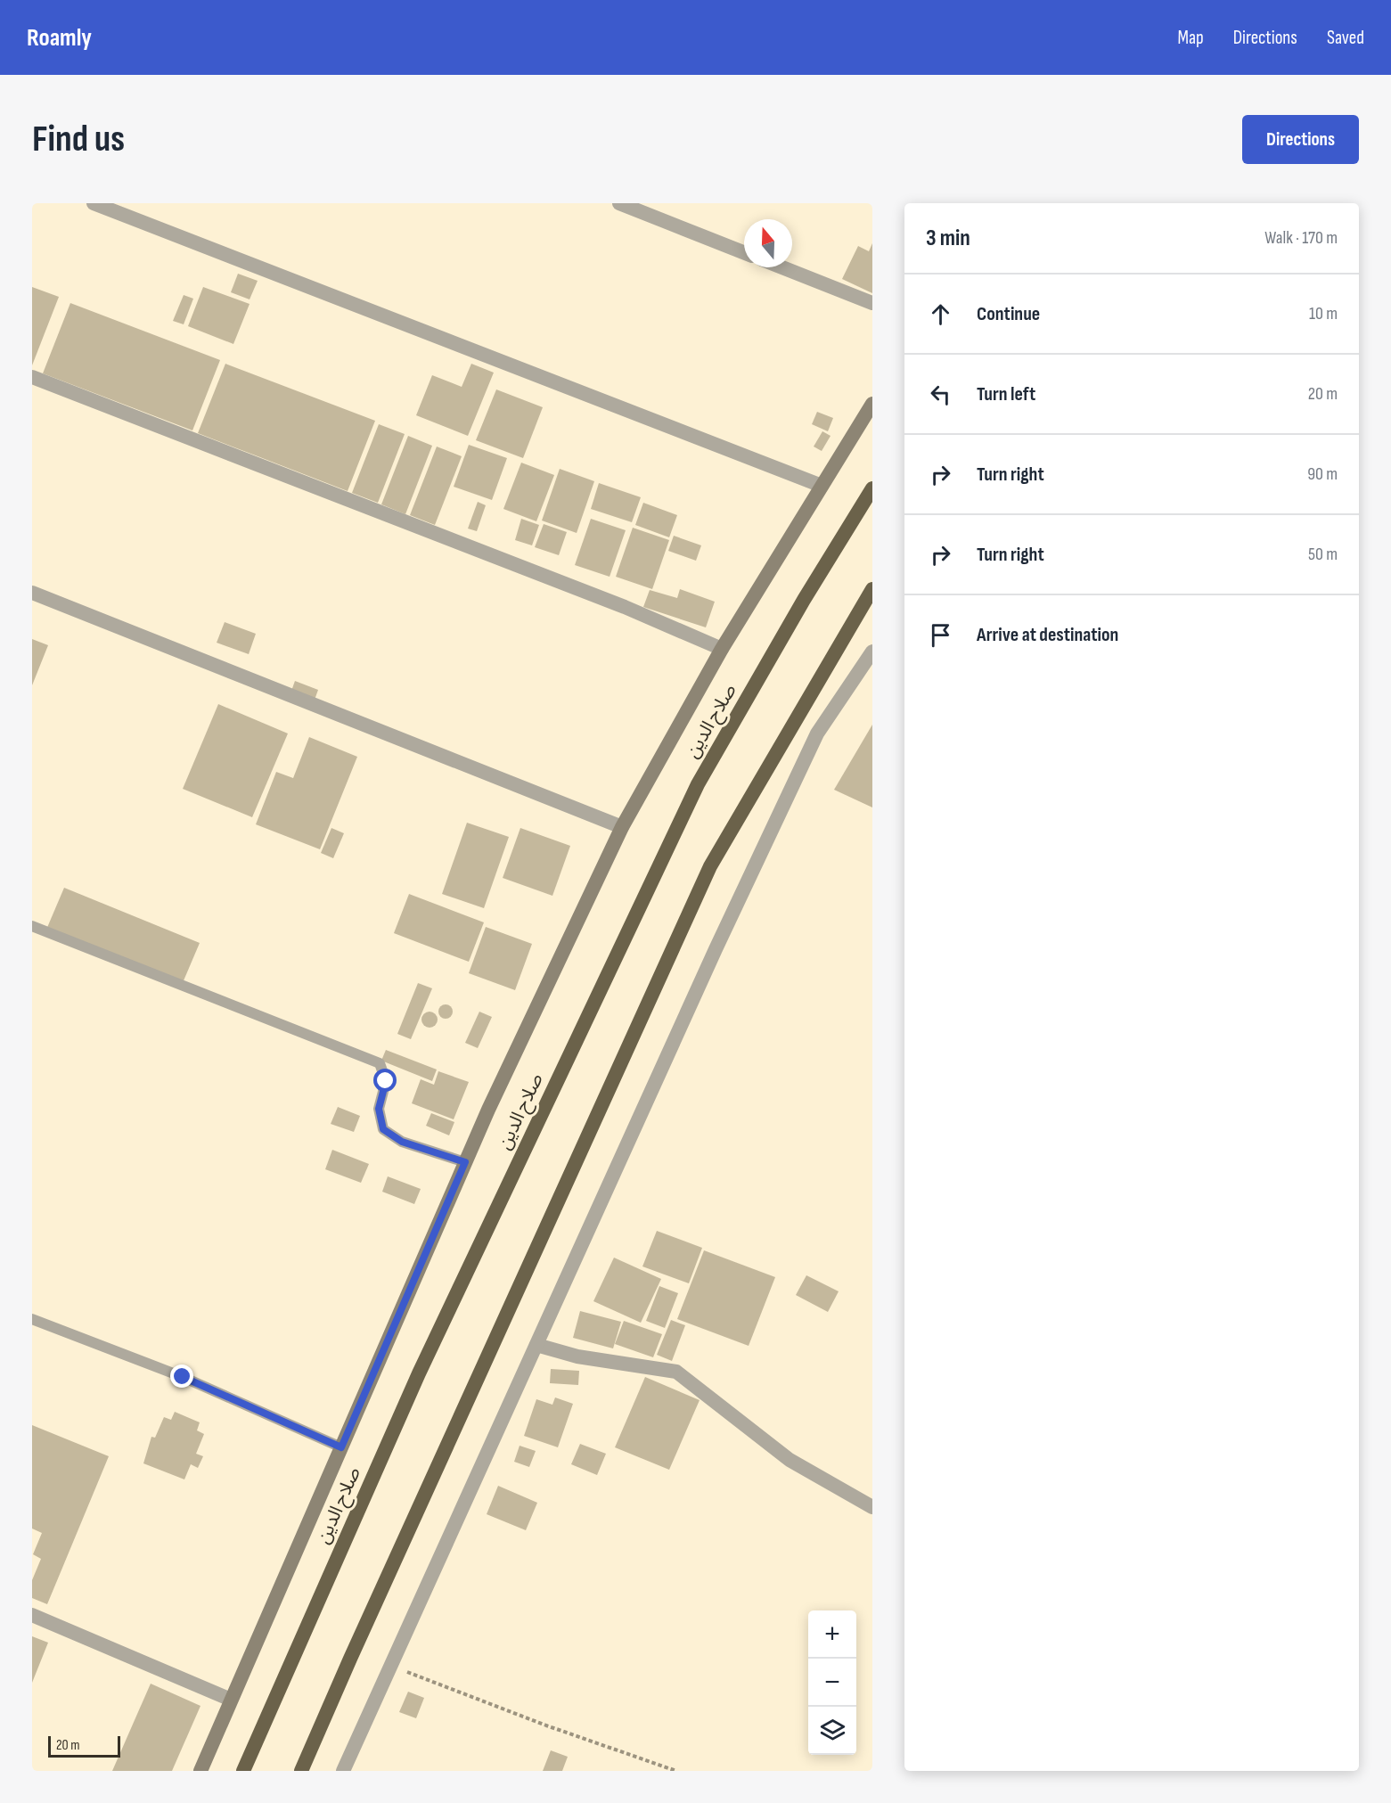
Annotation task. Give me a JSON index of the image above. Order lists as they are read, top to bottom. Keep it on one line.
{"streets":{"highway":["صلاح الدين"]},"scale_bar":"20 m","north":"top","page":{"header":"Roamly","nav":["Map","Directions","Saved"],"buttons":"Directions","title":"Find us","heading":["3 min","Walk · 170 m"],"list":[["Continue","10 m"],["Turn left","20 m"],["Turn right","90 m"],["Turn right","50 m"],"Arrive at destination"],"map_buttons":["+","−"],"scale":"20 m"}}
